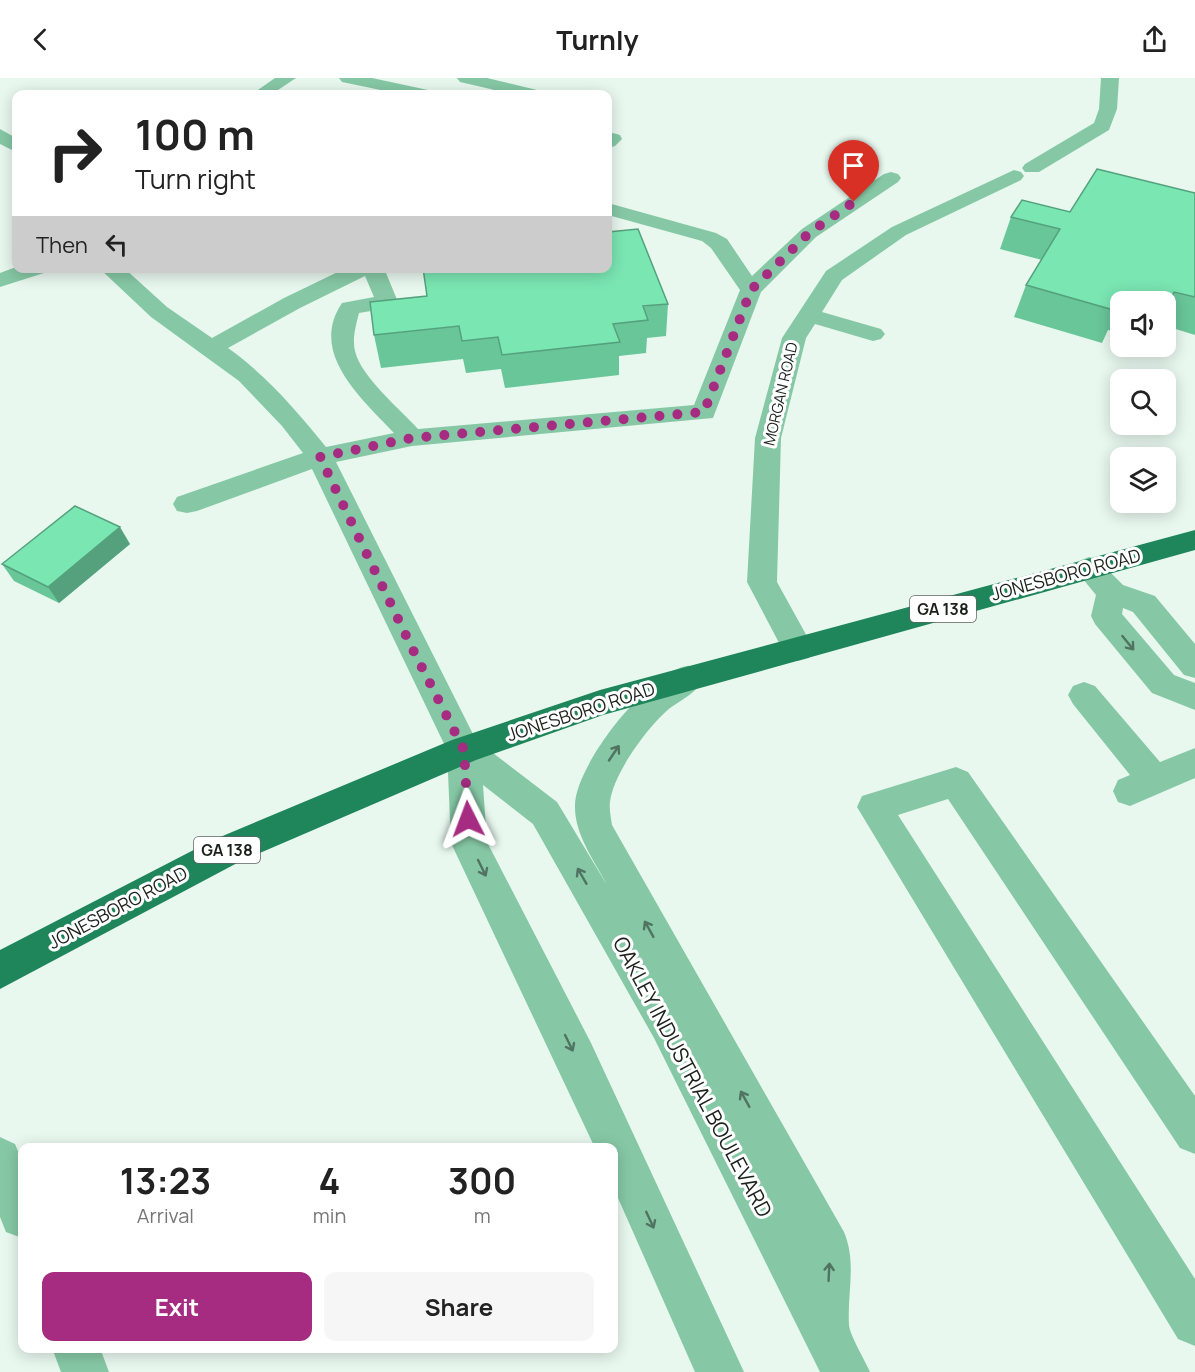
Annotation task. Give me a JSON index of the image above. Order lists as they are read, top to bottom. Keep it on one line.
{"streets":{"highway":["JONESBORO ROAD","GA 138"],"street":["MORGAN ROAD","OAKLEY INDUSTRIAL BOULEVARD"]},"crossings":[["MORGAN ROAD","JONESBORO ROAD"],["JONESBORO ROAD","OAKLEY INDUSTRIAL BOULEVARD"]],"page":{"header":"Turnly","turn":["100 m","Turn right"],"then":"Then","eta":["13:23","Arrival","4","min","300","m"],"buttons":["Exit","Share"]}}
